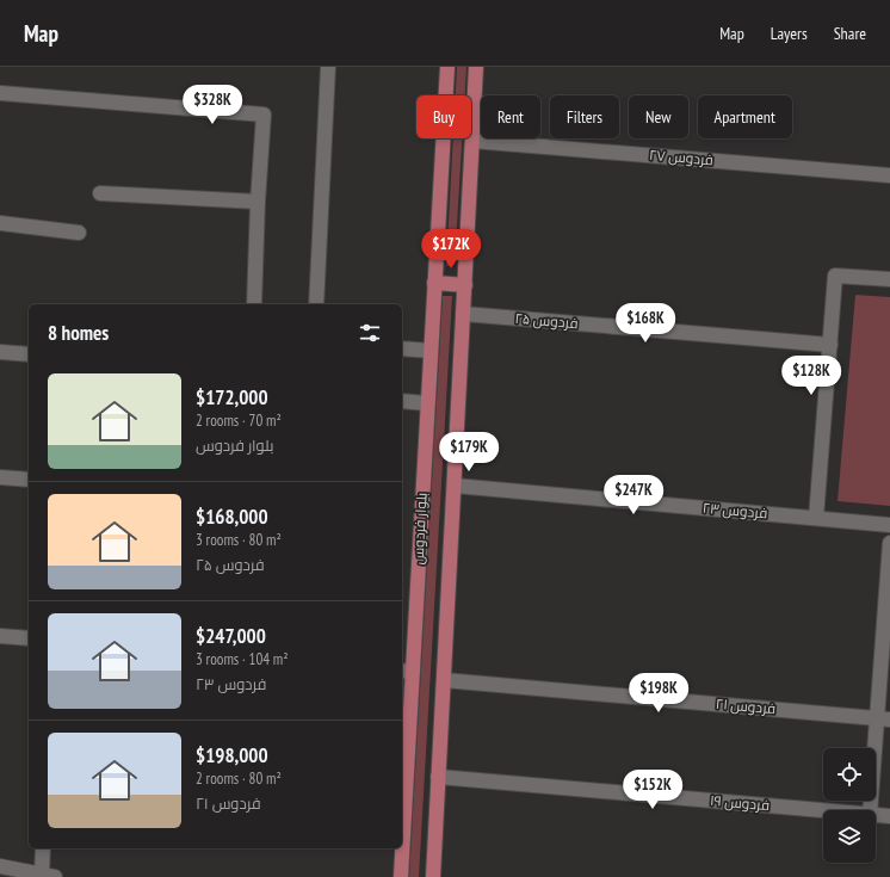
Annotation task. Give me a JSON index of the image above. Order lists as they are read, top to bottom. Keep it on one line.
{"streets":{"main road":["بلوار فردوس"],"street":["فردوس ۲۷","فردوس ۲۵","فردوس ۲۳","فردوس ۲۱","فردوس ۱۹"]},"page":{"header":"Map","nav":["Map","Layers","Share"],"price":["$328K","$172K","$168K","$128K","$179K","$247K","$198K","$152K"],"chip":["Buy","Rent","Filters","New","Apartment"],"heading":"8 homes","list":[{"name":"$172,000","note":"2 rooms · 70 m² · بلوار فردوس"},{"name":"$168,000","note":"3 rooms · 80 m² · فردوس ۲۵"},{"name":"$247,000","note":"3 rooms · 104 m² · فردوس ۲۳"},{"name":"$198,000","note":"2 rooms · 80 m² · فردوس ۲۱"}]}}
